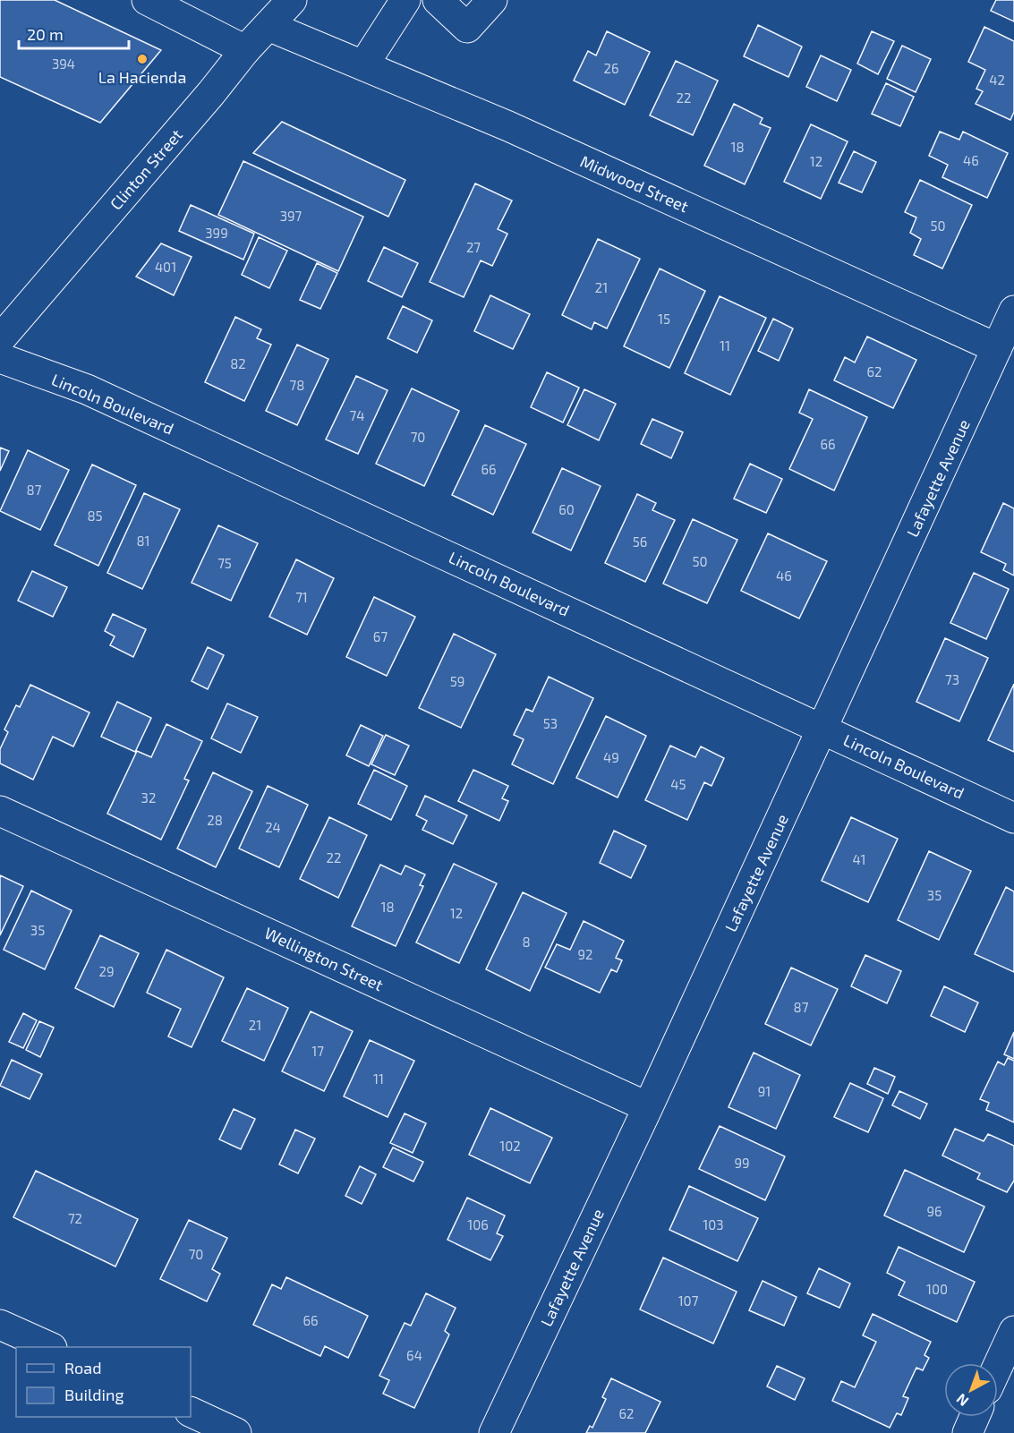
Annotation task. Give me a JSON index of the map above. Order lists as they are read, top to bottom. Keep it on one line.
{"streets":{"street":["Clinton Street","Midwood Street","Lincoln Boulevard","Lafayette Avenue","Wellington Street"]},"crossings":[["Clinton Street","Midwood Street"],["Midwood Street","Lafayette Avenue"],["Lincoln Boulevard","Lafayette Avenue"],["Lafayette Avenue","Wellington Street"]],"places":["La Hacienda"],"house_numbers":["394","26","42","22","18","46","12","397","50","399","27","401","21","15","11","82","62","78","74","70","66","66","87","60","85","81","56","50","75","46","71","67","73","59","53","49","45","32","28","24","22","41","35","18","12","35","8","92","29","87","21","17","11","91","102","99","96","72","106","103","70","100","107","66","64","62"],"legend":["Road","Building"],"scale_bar":"20 m","north":"bottom left"}
